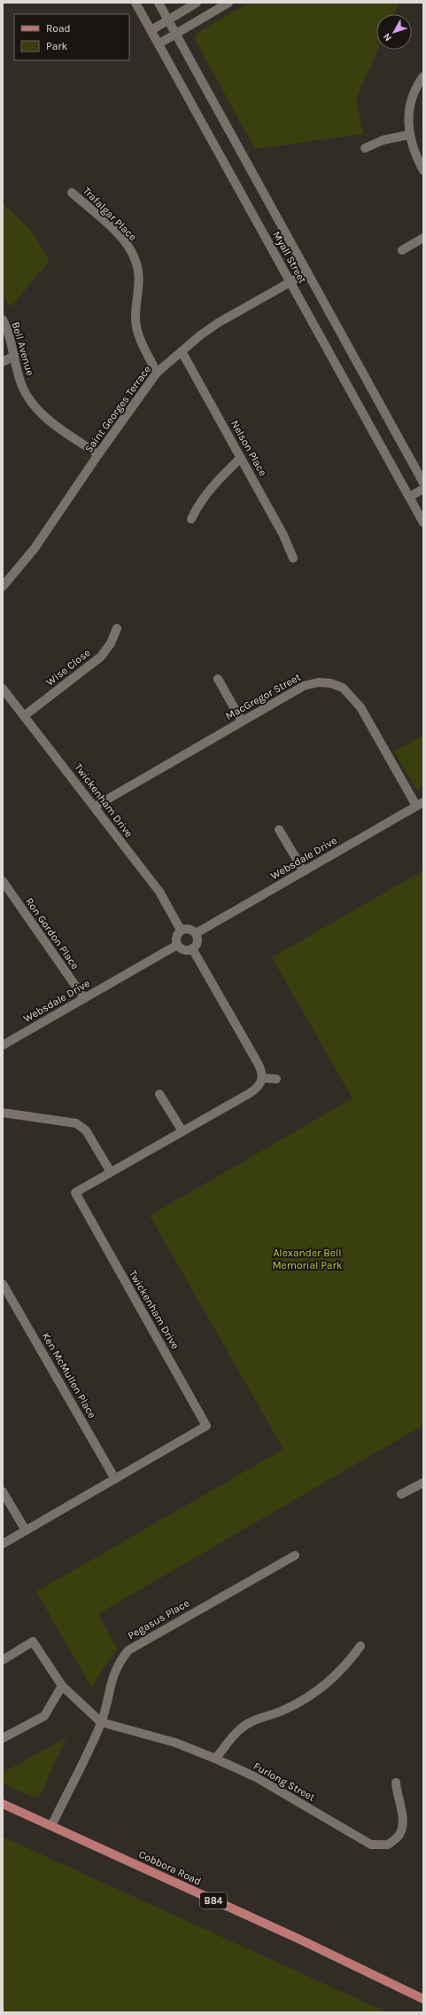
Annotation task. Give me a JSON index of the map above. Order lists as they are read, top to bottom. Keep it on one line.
{"streets":{"main road":["Cobbora Road","B84"],"street":["Trafalgar Place","Myall Street","Bell Avenue","Saint Georges Terrace","Nelson Place","Wise Close","MacGregor Street","Twickenham Drive","Websdale Drive","Ron Gordon Place","Ken McMullen Place","Pegasus Place","Furlong Street"]},"crossings":[["Trafalgar Place","Saint Georges Terrace"],["Myall Street","Saint Georges Terrace"],["Bell Avenue","Saint Georges Terrace"],["Saint Georges Terrace","Nelson Place"],["Wise Close","Twickenham Drive"],["MacGregor Street","Twickenham Drive"],["MacGregor Street","Websdale Drive"],["Twickenham Drive","Websdale Drive"],["Twickenham Drive","Ken McMullen Place"],["Websdale Drive","Ron Gordon Place"],["Pegasus Place","Furlong Street"],["Pegasus Place","Cobbora Road"]],"parks":["Alexander Bell Memorial Park"],"legend":["Road","Park"],"north":"bottom left"}
